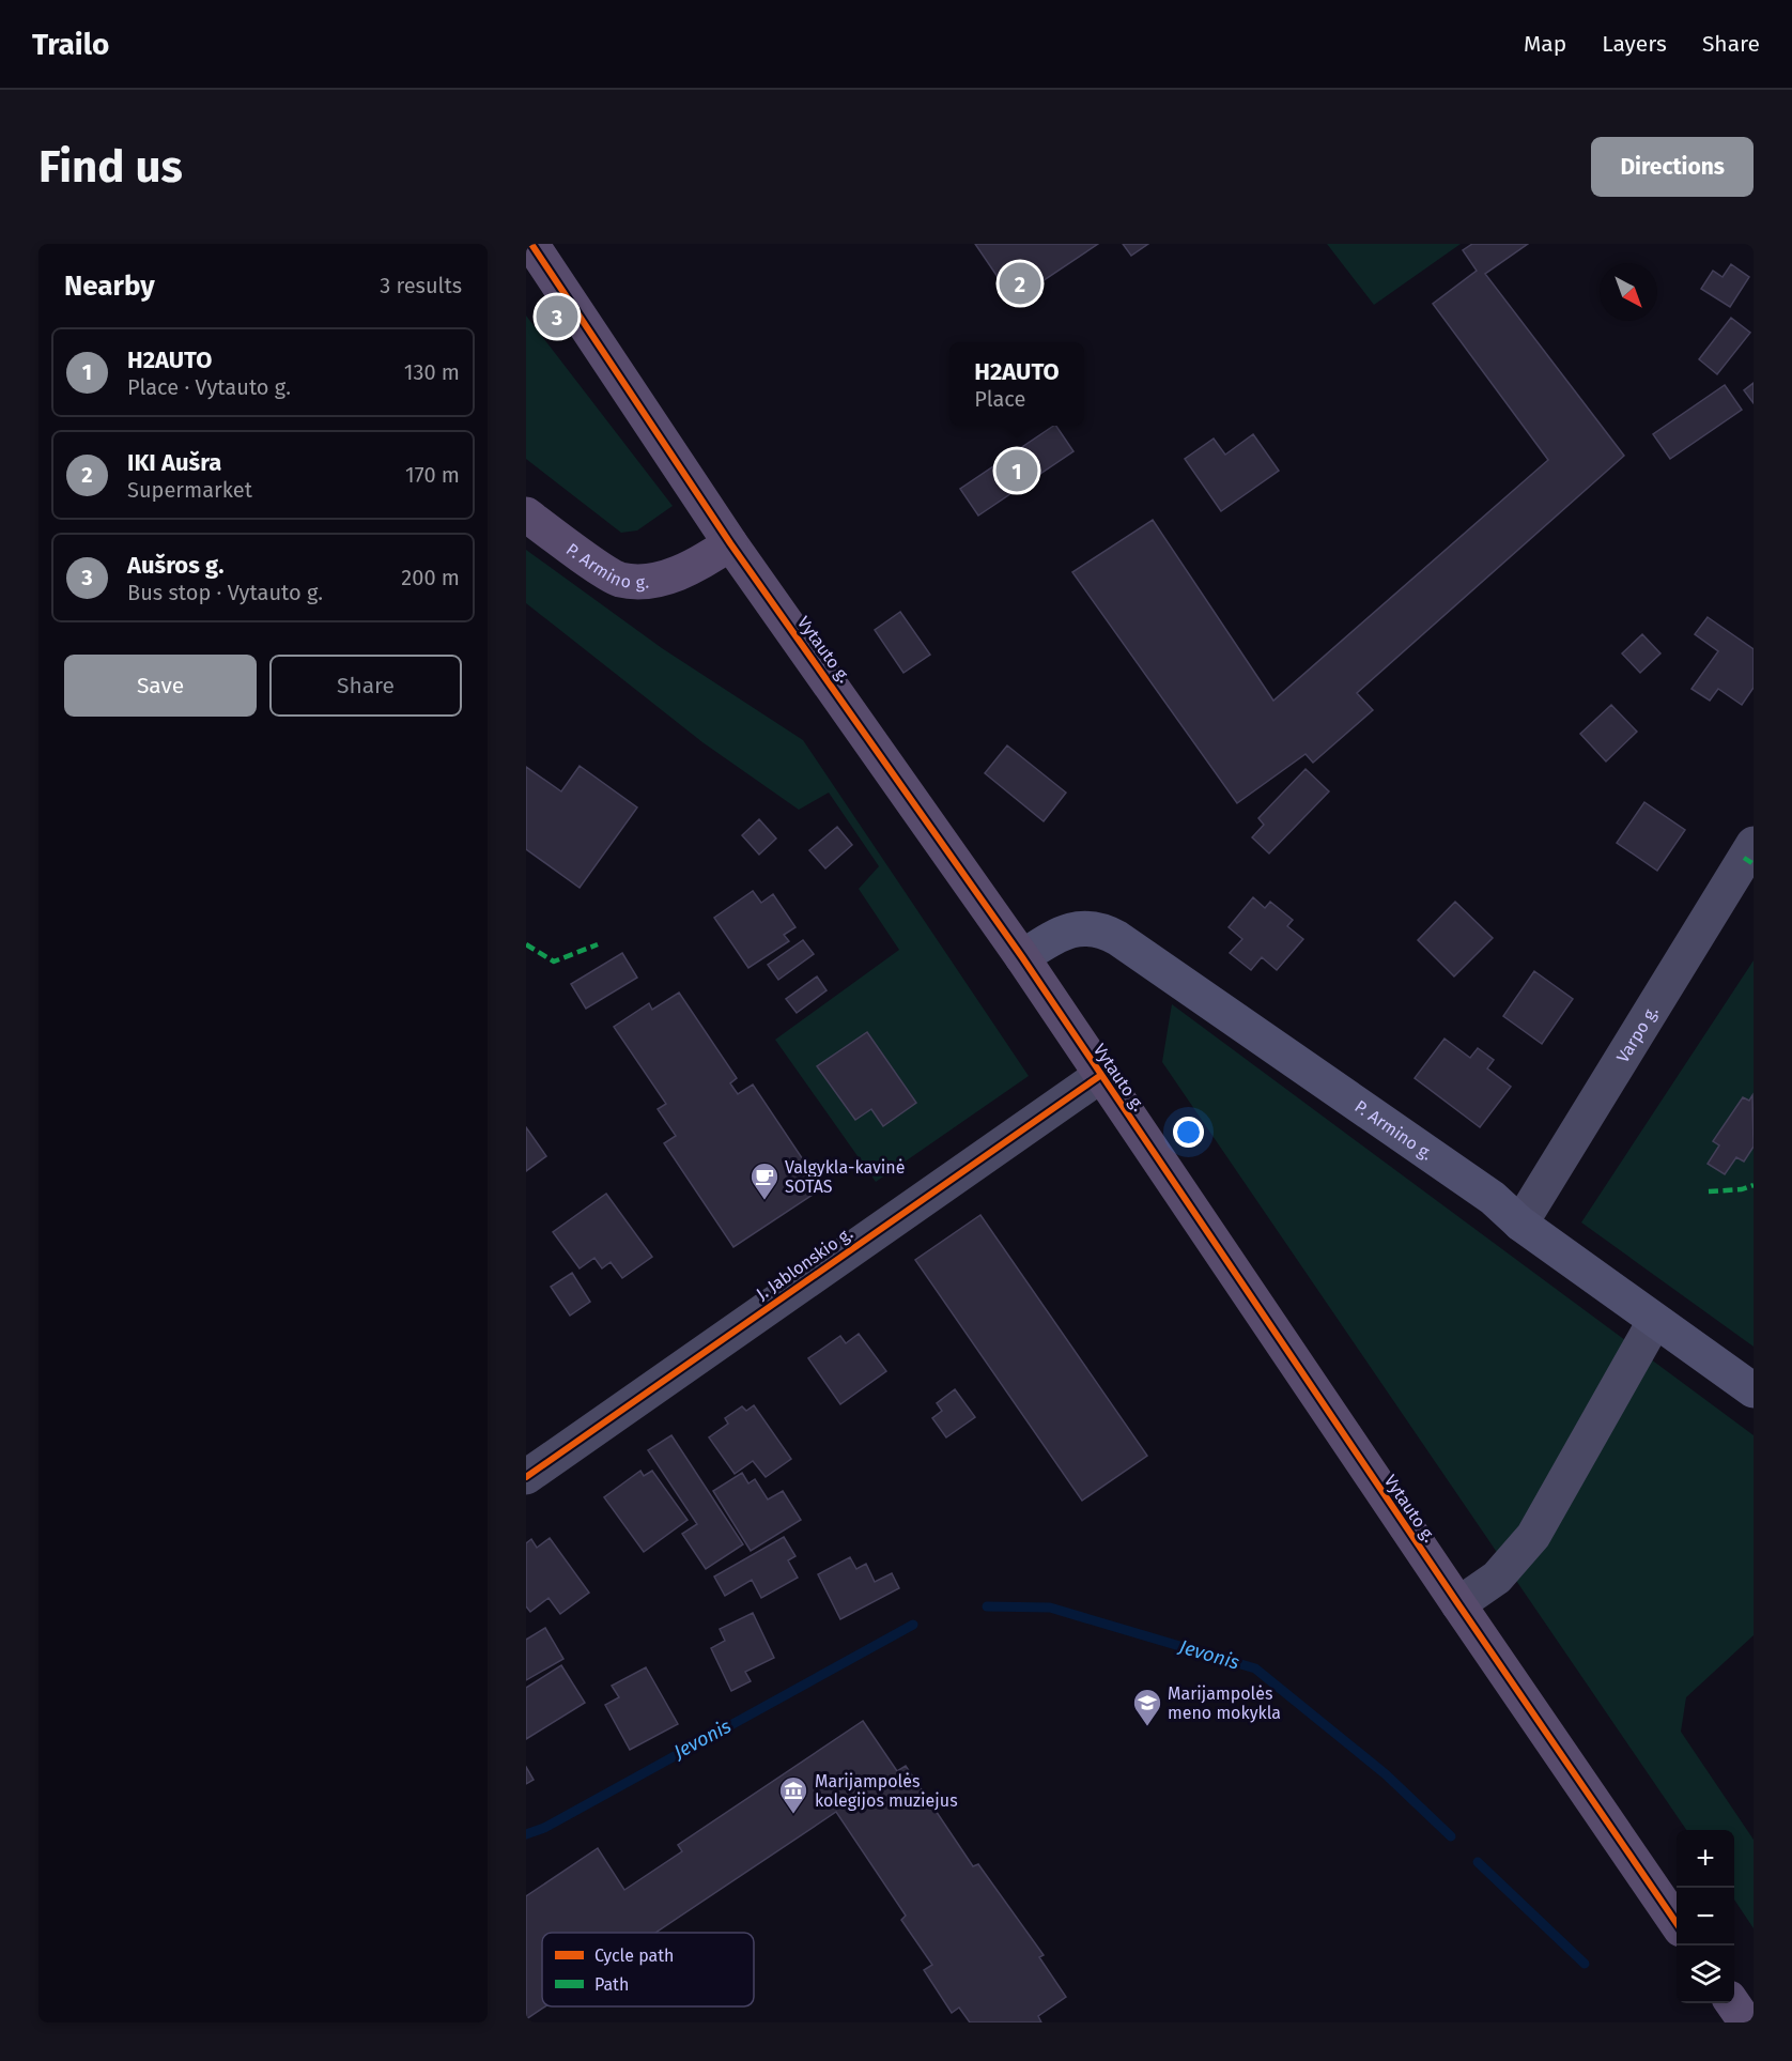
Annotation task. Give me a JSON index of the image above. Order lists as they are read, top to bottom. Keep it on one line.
{"streets":{"main road":["P. Armino g.","Vytauto g."],"street":["Varpo g.","J. Jablonskio g."]},"crossings":[["P. Armino g.","Vytauto g."],["P. Armino g.","Varpo g."],["Vytauto g.","J. Jablonskio g."]],"water":["Jevonis"],"places":{"cafe":["Valgykla-kavinė SOTAS"],"school or university":["Marijampolės meno mokykla"],"museum":["Marijampolės kolegijos muziejus"]},"legend":["Cycle path","Path"],"north":"bottom right","page":{"header":"Trailo","nav":["Map","Layers","Share"],"buttons":["Directions",["Save","Share"]],"title":"Find us","heading":["Nearby","3 results"],"pins":["2","3","1"],"list":[{"mark":"1","name":"H2AUTO","note":"Place · Vytauto g.","value":"130 m"},{"mark":"2","name":"IKI Aušra","note":"Supermarket","value":"170 m"},{"mark":"3","name":"Aušros g.","note":"Bus stop · Vytauto g.","value":"200 m"}],"popup":["H2AUTO","Place"],"map_buttons":["+","−"]}}
